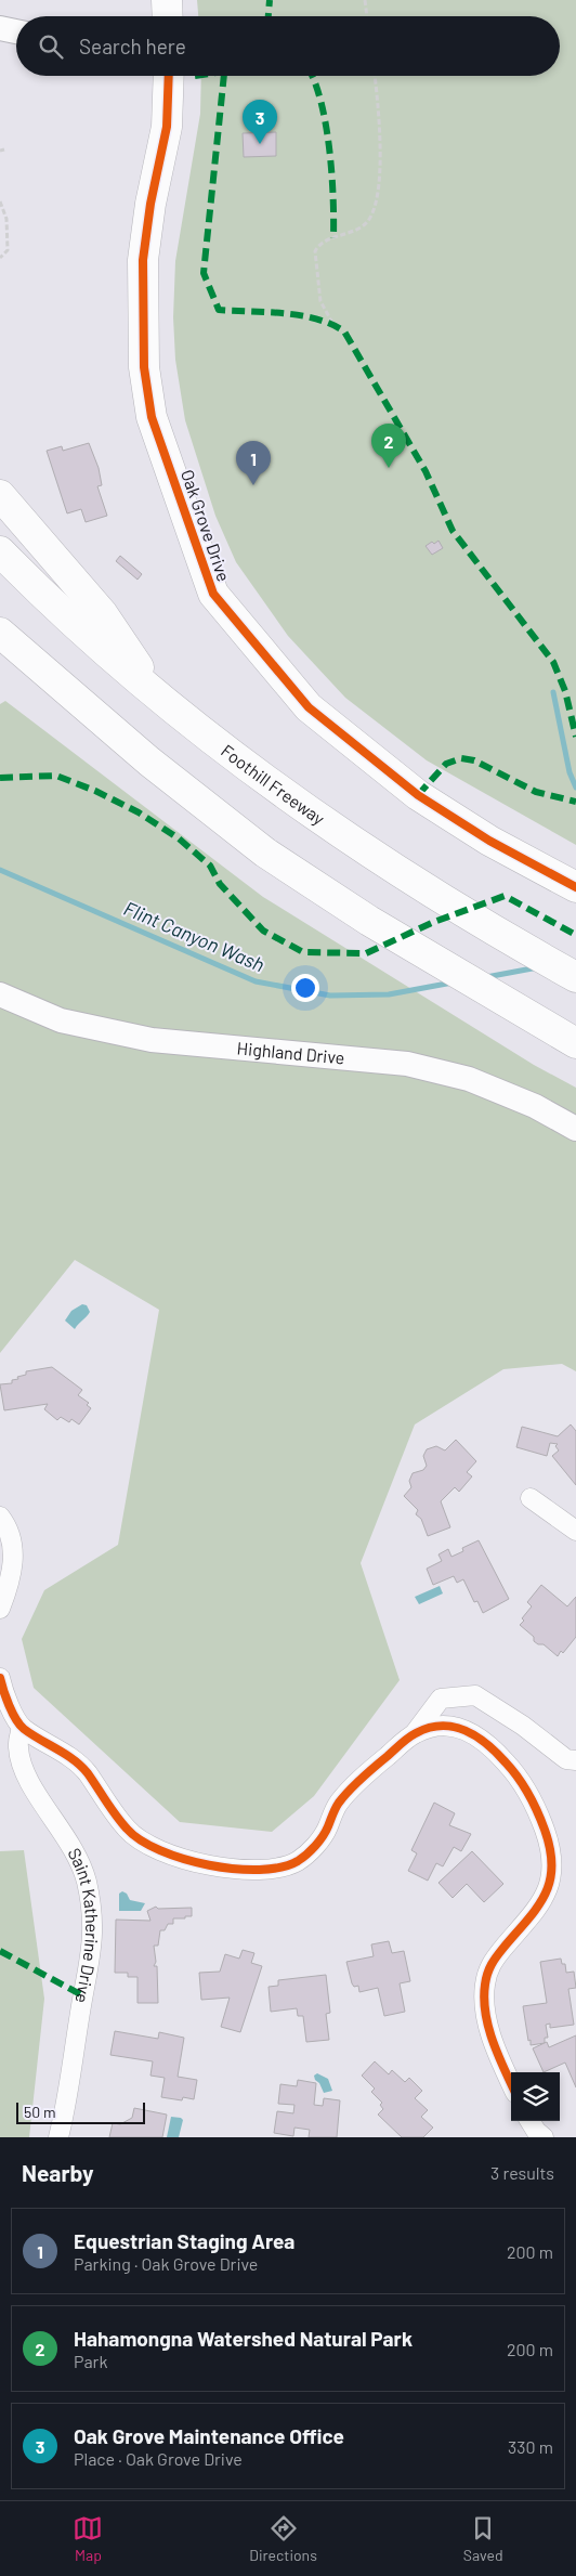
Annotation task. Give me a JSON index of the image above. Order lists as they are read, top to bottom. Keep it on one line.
{"streets":{"main road":["Oak Grove Drive","Foothill Freeway"],"street":["Highland Drive","Saint Katherine Drive"]},"water":["Flint Canyon Wash"],"scale_bar":"50 m","page":{"search":"Search here","pins":["3","2","1"],"scale":"50 m","heading":["Nearby","3 results"],"list":[{"mark":"1","name":"Equestrian Staging Area","note":"Parking · Oak Grove Drive","value":"200 m"},{"mark":"2","name":"Hahamongna Watershed Natural Park","note":"Park","value":"200 m"},{"mark":"3","name":"Oak Grove Maintenance Office","note":"Place · Oak Grove Drive","value":"330 m"}],"nav":["Map","Directions","Saved"]}}
